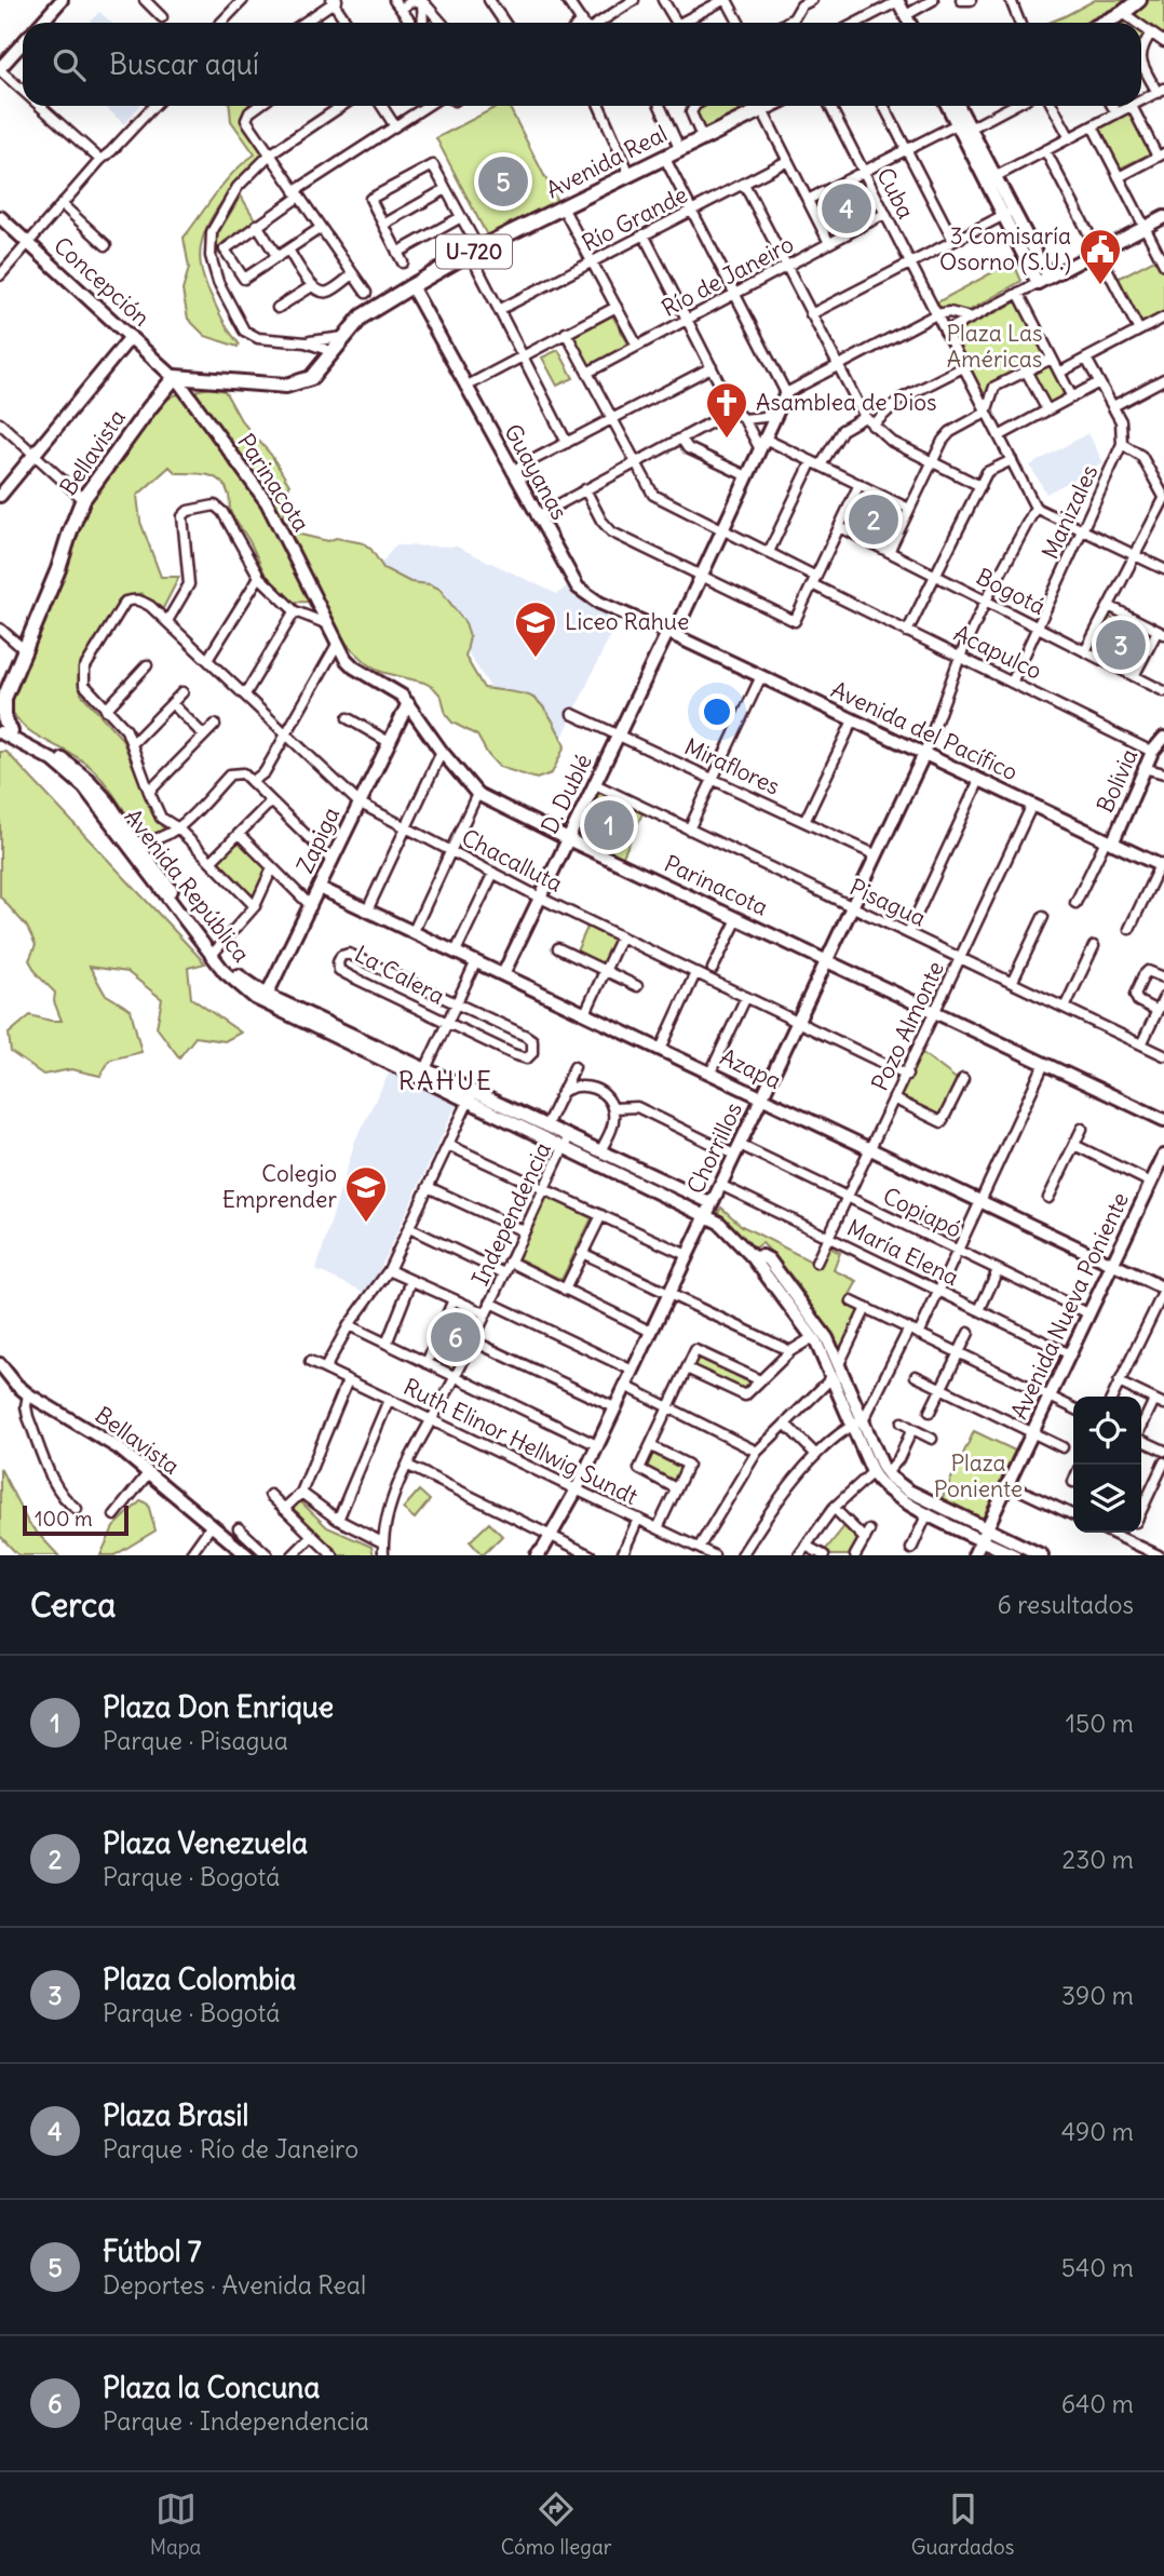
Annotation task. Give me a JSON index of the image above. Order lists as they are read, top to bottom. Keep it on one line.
{"streets":{"main road":["Avenida Real","U-720","Bellavista"],"street":["Cuba","Río Grande","Río de Janeiro","Concepción","Guayanas","Parinacota","Manizales","Bogotá","Acapulco","Avenida del Pacífico","Miraflores","Bolivia","D. Dublé","Zapiga","Chacalluta","Avenida República","Pisagua","La Calera","Pozo Almonte","Azapa","Chorrillos","Copiapó","Independencia","María Elena","Avenida Nueva Poniente","Ruth Elinor Hellwig Sundt"]},"crossings":[["Avenida Real","Concepción"],["Avenida Real","Bellavista"],["Avenida Real","Guayanas"],["Avenida Real","Parinacota"],["Cuba","Río de Janeiro"],["Río de Janeiro","Acapulco"],["Concepción","Bellavista"],["Concepción","Parinacota"],["Bellavista","Parinacota"],["Guayanas","Avenida del Pacífico"],["Guayanas","D. Dublé"],["Parinacota","D. Dublé"],["Parinacota","Zapiga"],["Parinacota","Pozo Almonte"],["Parinacota","Chorrillos"],["Manizales","Bogotá"],["Manizales","Acapulco"],["Acapulco","Bolivia"],["Acapulco","D. Dublé"],["Avenida del Pacífico","Bolivia"],["Avenida del Pacífico","D. Dublé"],["Avenida del Pacífico","Pozo Almonte"],["Avenida del Pacífico","Chorrillos"],["Miraflores","D. Dublé"],["Miraflores","Chorrillos"],["D. Dublé","Chacalluta"],["D. Dublé","Pisagua"],["D. Dublé","Azapa"],["Zapiga","Chacalluta"],["Zapiga","Avenida República"],["Zapiga","Azapa"],["Chacalluta","Pozo Almonte"],["Chacalluta","Chorrillos"],["Avenida República","Chorrillos"],["Avenida República","Copiapó"],["Avenida República","Independencia"],["Avenida República","Avenida Nueva Poniente"],["Pisagua","Pozo Almonte"],["Pisagua","Chorrillos"],["Pozo Almonte","Azapa"],["Pozo Almonte","Copiapó"],["Pozo Almonte","María Elena"],["Azapa","Chorrillos"],["Azapa","Avenida Nueva Poniente"],["Chorrillos","Copiapó"],["Chorrillos","María Elena"],["Chorrillos","Ruth Elinor Hellwig Sundt"],["Copiapó","Independencia"],["Copiapó","Avenida Nueva Poniente"],["Independencia","Ruth Elinor Hellwig Sundt"],["María Elena","Avenida Nueva Poniente"]],"districts":["RAHUE"],"parks":["Plaza Las Américas","Plaza Poniente"],"places":{"public building":["3 Comisaría Osorno (S.U.)"],"church":["Asamblea de Dios"],"school or university":["Liceo Rahue","Colegio Emprender"]},"scale_bar":"100 m","page":{"search":"Buscar aquí","pins":["5","4","2","3","1","6"],"scale":"100 m","heading":["Cerca","6 resultados"],"list":[{"mark":"1","name":"Plaza Don Enrique","note":"Parque · Pisagua","value":"150 m"},{"mark":"2","name":"Plaza Venezuela","note":"Parque · Bogotá","value":"230 m"},{"mark":"3","name":"Plaza Colombia","note":"Parque · Bogotá","value":"390 m"},{"mark":"4","name":"Plaza Brasil","note":"Parque · Río de Janeiro","value":"490 m"},{"mark":"5","name":"Fútbol 7","note":"Deportes · Avenida Real","value":"540 m"},{"mark":"6","name":"Plaza la Concuna","note":"Parque · Independencia","value":"640 m"}],"nav":["Mapa","Cómo llegar","Guardados"]}}
